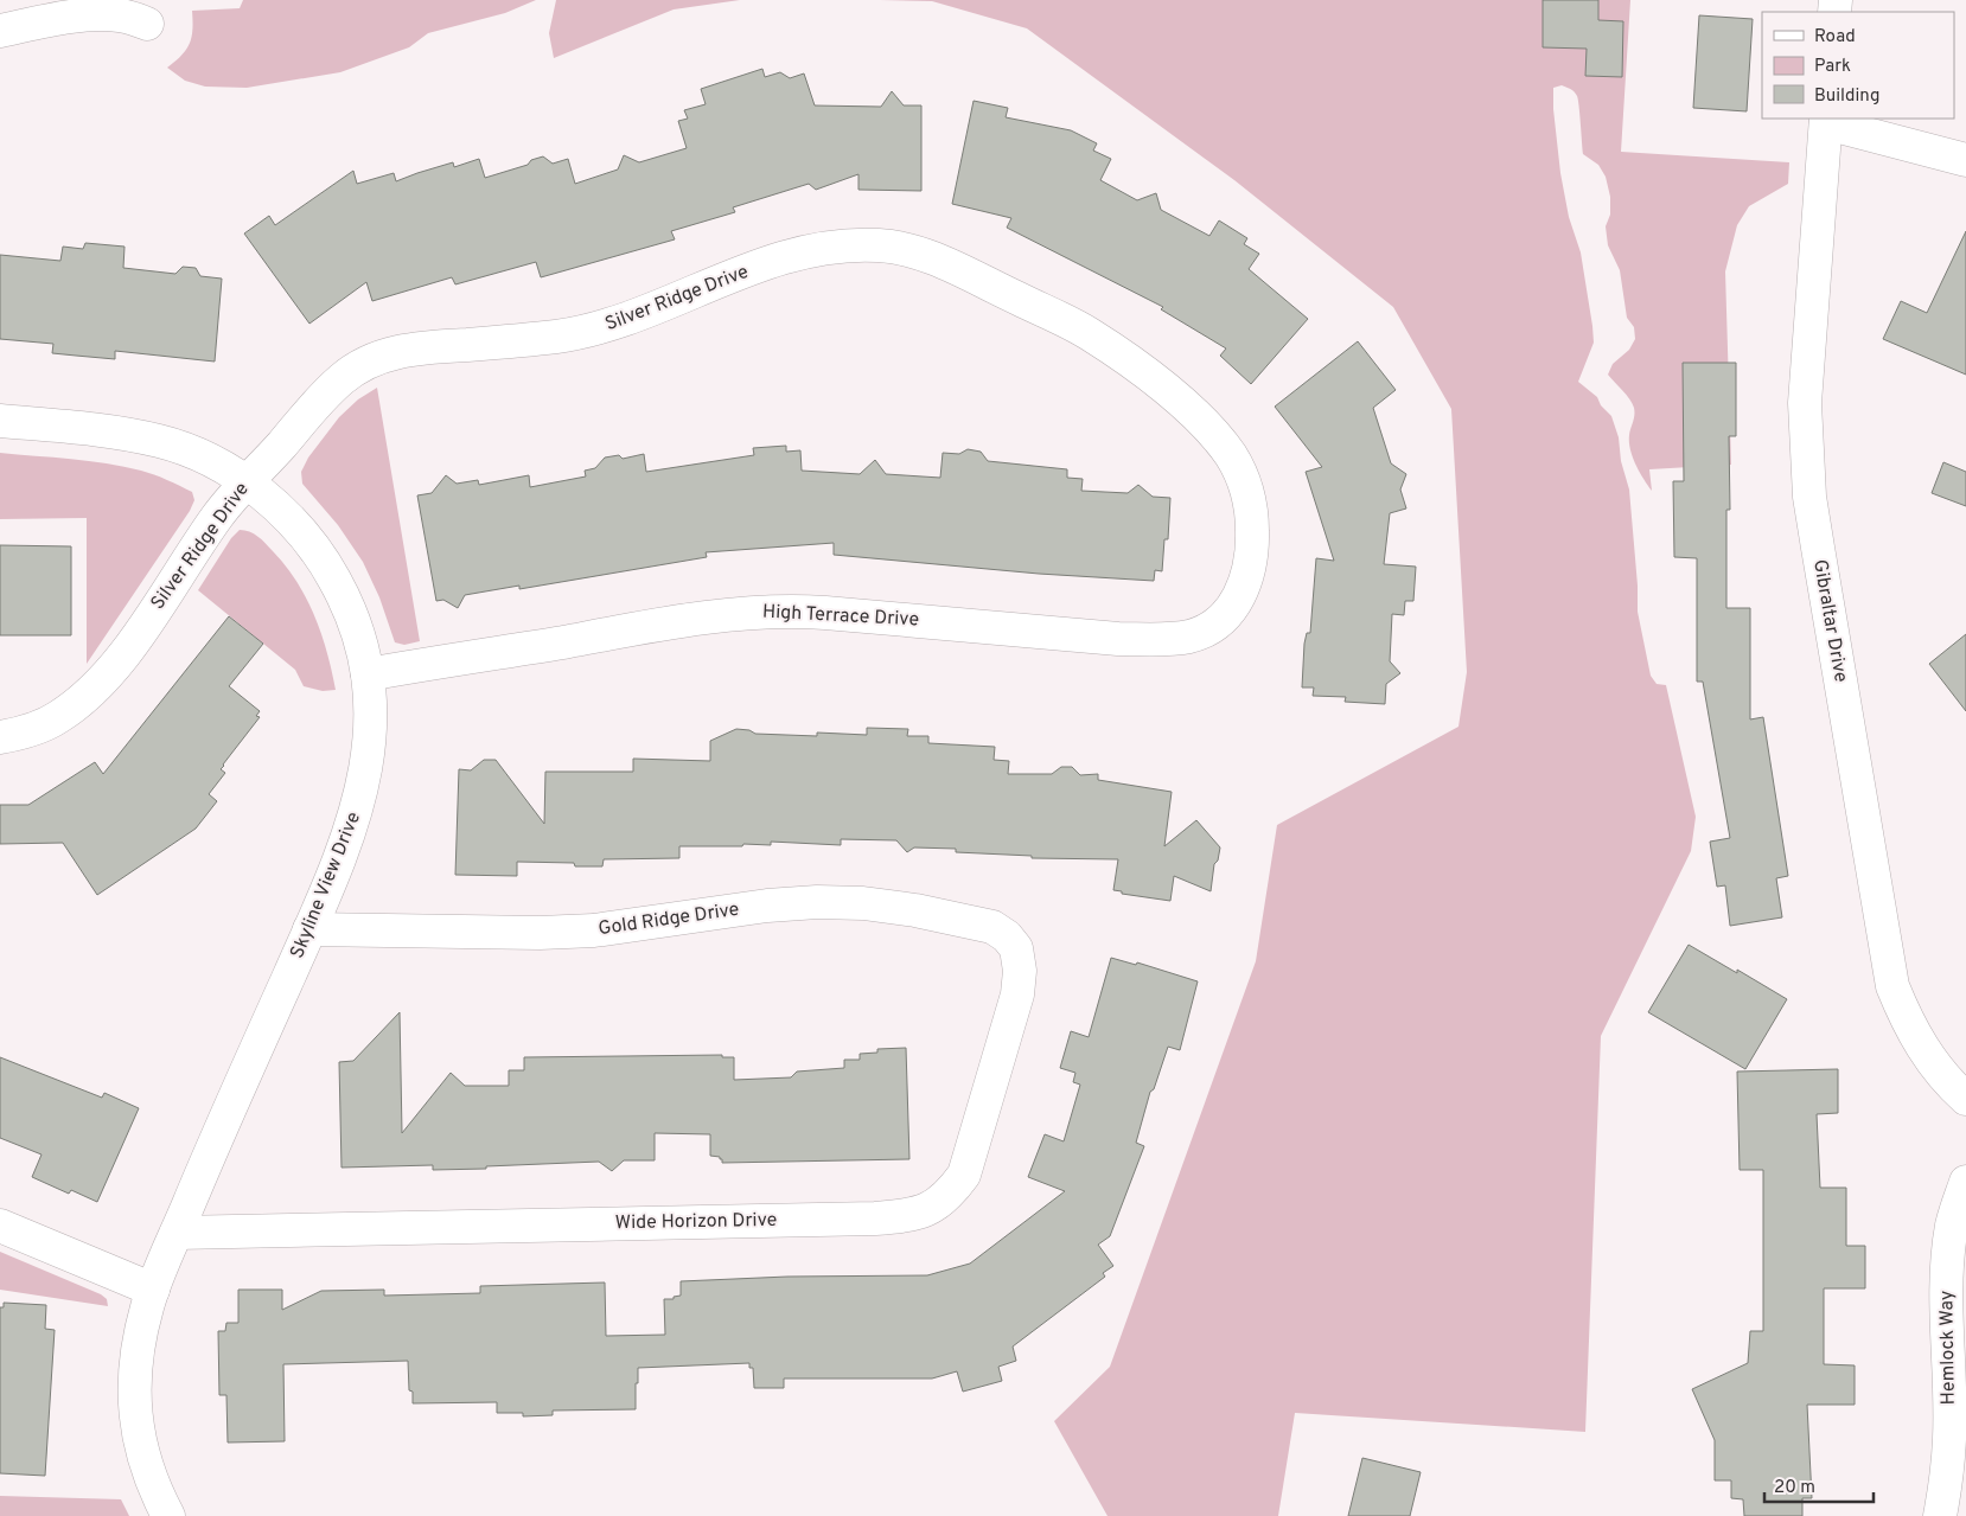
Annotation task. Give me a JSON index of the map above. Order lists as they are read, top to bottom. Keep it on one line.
{"streets":{"street":["Silver Ridge Drive","High Terrace Drive","Gibraltar Drive","Skyline View Drive","Gold Ridge Drive","Wide Horizon Drive","Hemlock Way"]},"crossings":[["Silver Ridge Drive","High Terrace Drive"],["Silver Ridge Drive","Skyline View Drive"],["High Terrace Drive","Skyline View Drive"],["Skyline View Drive","Gold Ridge Drive"],["Skyline View Drive","Wide Horizon Drive"],["Gold Ridge Drive","Wide Horizon Drive"]],"legend":["Road","Park","Building"],"scale_bar":"20 m"}
